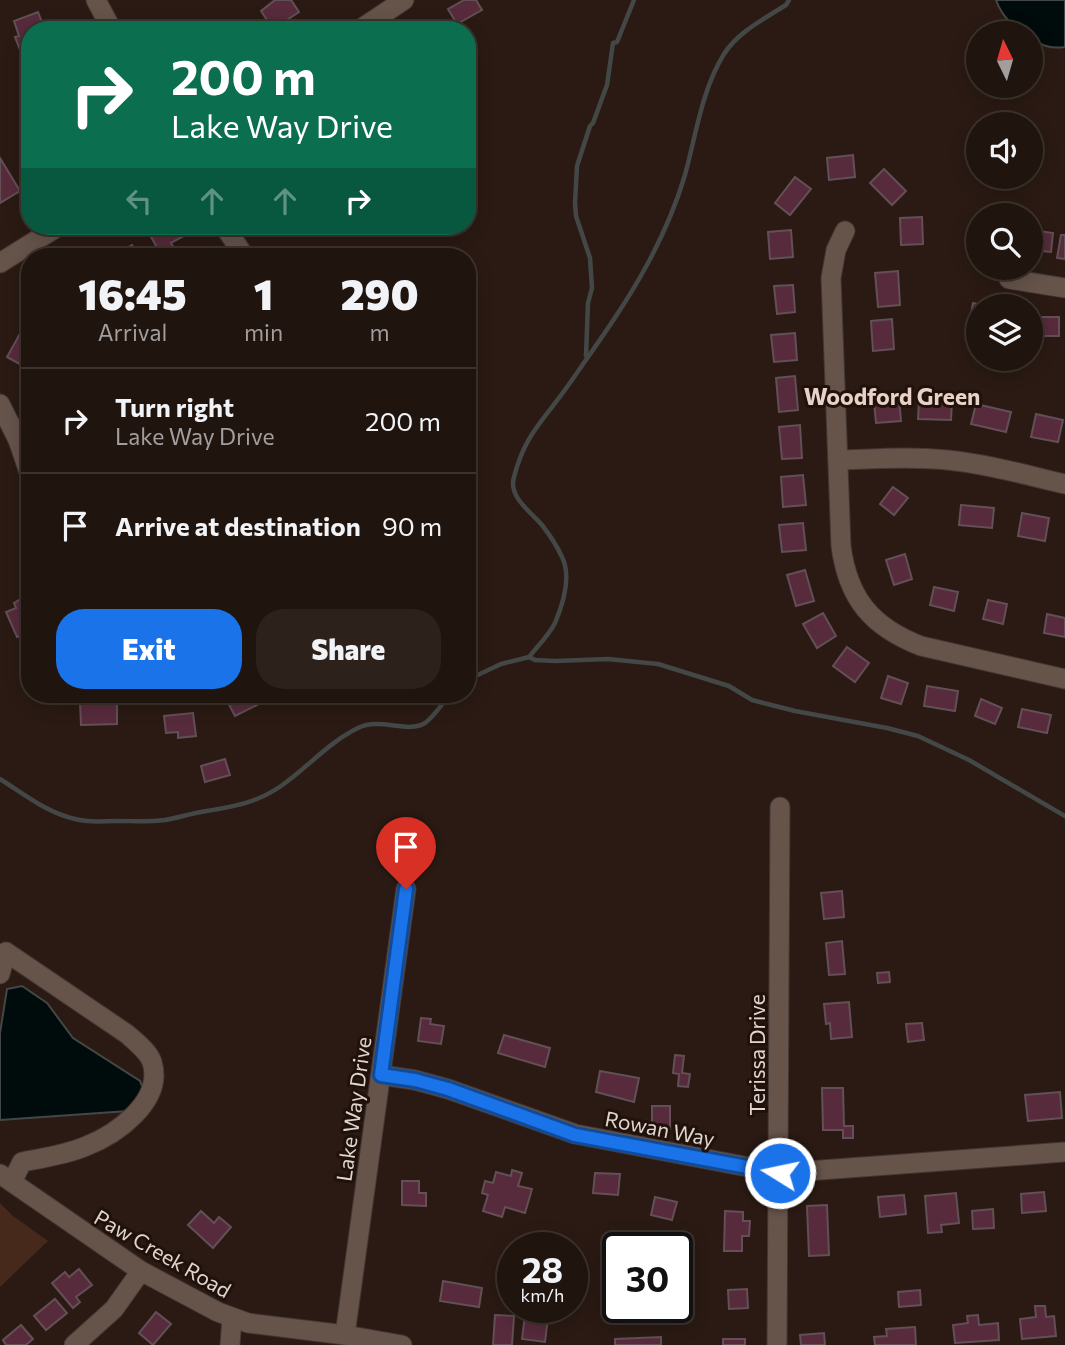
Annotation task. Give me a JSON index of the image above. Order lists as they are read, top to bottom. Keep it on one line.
{"streets":{"street":["Terissa Drive","Lake Way Drive","Rowan Way","Paw Creek Road"]},"crossings":[["Terissa Drive","Rowan Way"],["Lake Way Drive","Rowan Way"],["Lake Way Drive","Paw Creek Road"]],"districts":["Woodford Green"],"north":"top","page":{"turn":["200 m","Lake Way Drive"],"eta":["16:45","Arrival","1","min","290","m"],"list":[{"name":"Turn right","note":"Lake Way Drive","value":"200 m"},{"name":"Arrive at destination","value":"90 m"}],"buttons":["Exit","Share"],"speed":"28 km/h","limit":"30"}}
